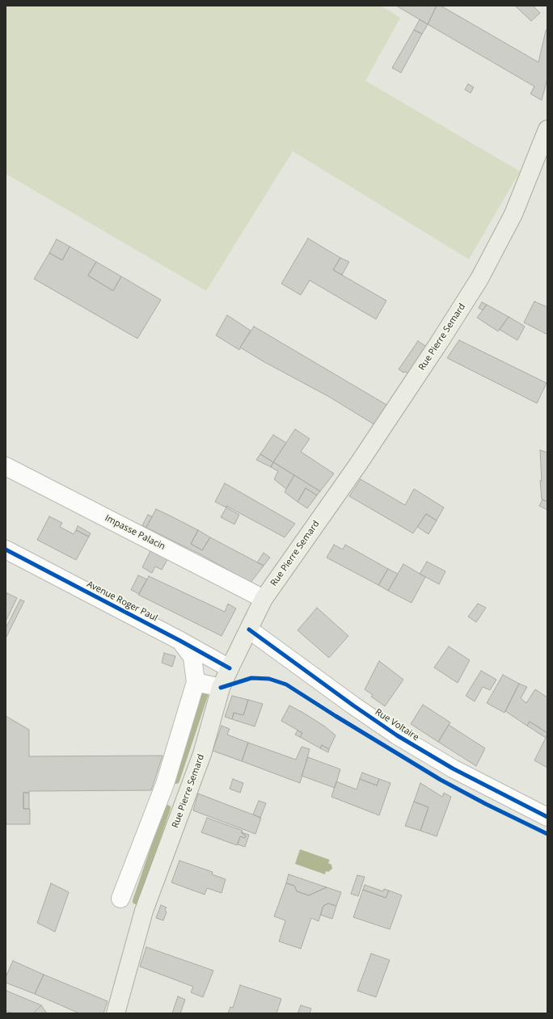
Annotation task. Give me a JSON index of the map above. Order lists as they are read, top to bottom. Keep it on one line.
{"streets":{"main road":["Rue Pierre Semard"],"street":["Impasse Palacin","Avenue Roger Paul","Rue Voltaire"]},"crossings":[["Rue Pierre Semard","Impasse Palacin"],["Rue Pierre Semard","Avenue Roger Paul"],["Rue Pierre Semard","Rue Voltaire"]]}
